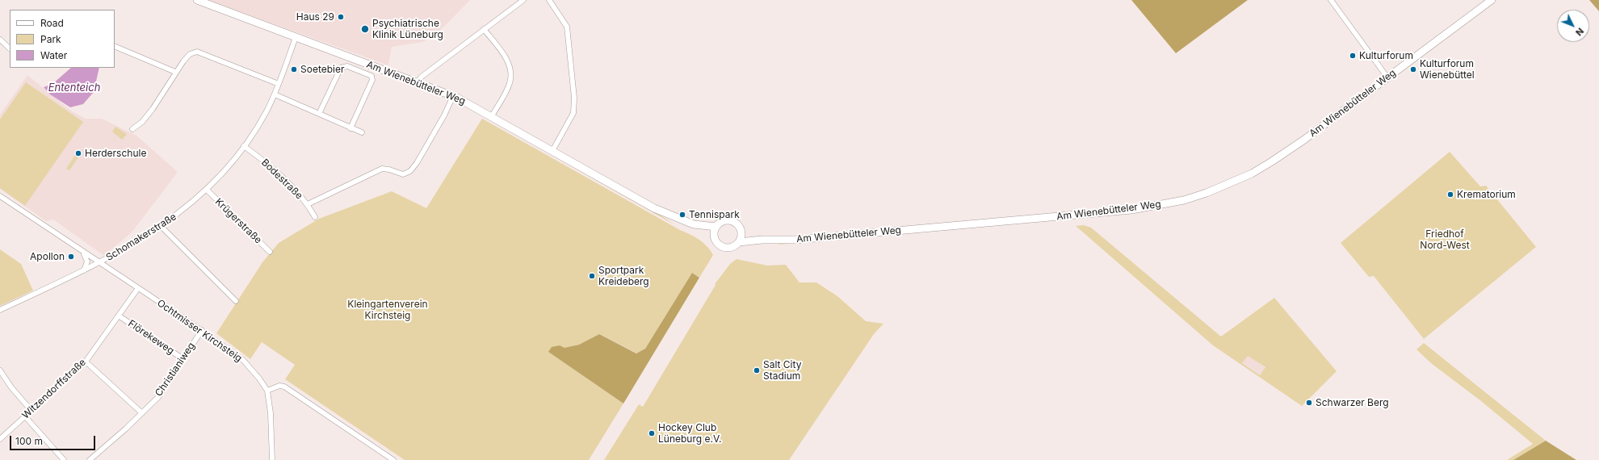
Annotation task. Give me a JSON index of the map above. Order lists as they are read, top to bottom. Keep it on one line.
{"streets":{"street":["Am Wienebütteler Weg","Bodestraße","Krügerstraße","Schomakerstraße","Ochtmisser Kirchsteig","Flörekeweg","Christianiweg","Witzendorffstraße"]},"crossings":[["Am Wienebütteler Weg","Schomakerstraße"],["Bodestraße","Schomakerstraße"],["Krügerstraße","Schomakerstraße"],["Schomakerstraße","Ochtmisser Kirchsteig"],["Ochtmisser Kirchsteig","Christianiweg"],["Ochtmisser Kirchsteig","Witzendorffstraße"],["Flörekeweg","Christianiweg"],["Flörekeweg","Witzendorffstraße"]],"water":["Ententeich"],"parks":["Friedhof Nord-West","Kleingartenverein Kirchsteig"],"places":["Haus 29","Psychiatrische Klinik Lüneburg","Kulturforum","Soetebier","Kulturforum Wienebüttel","Herderschule","Krematorium","Tennispark","Apollon","Sportpark Kreideberg","Salt City Stadium","Schwarzer Berg","Hockey Club Lüneburg e.V."],"legend":["Road","Park","Water"],"scale_bar":"100 m","north":"bottom right"}
